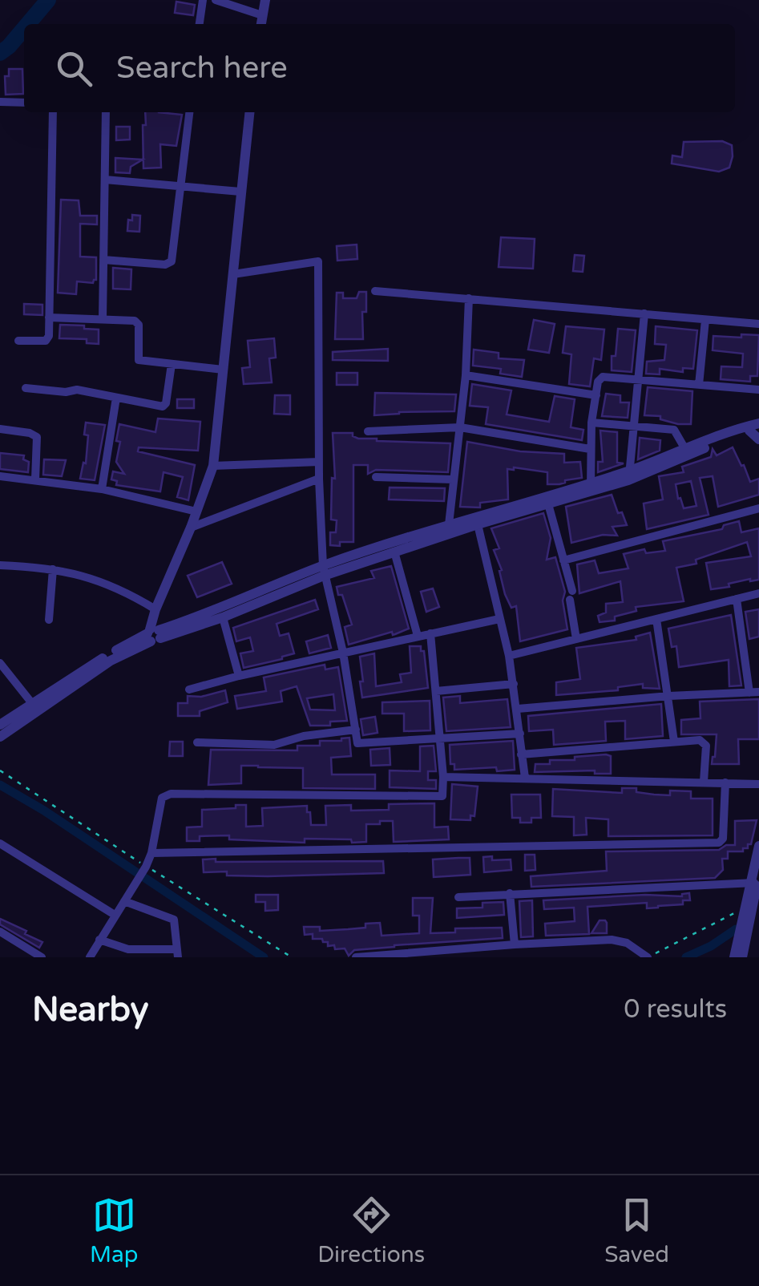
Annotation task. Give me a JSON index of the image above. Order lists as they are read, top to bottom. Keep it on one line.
{"page":{"search":"Search here","heading":["Nearby","0 results"],"nav":["Map","Directions","Saved"]}}
